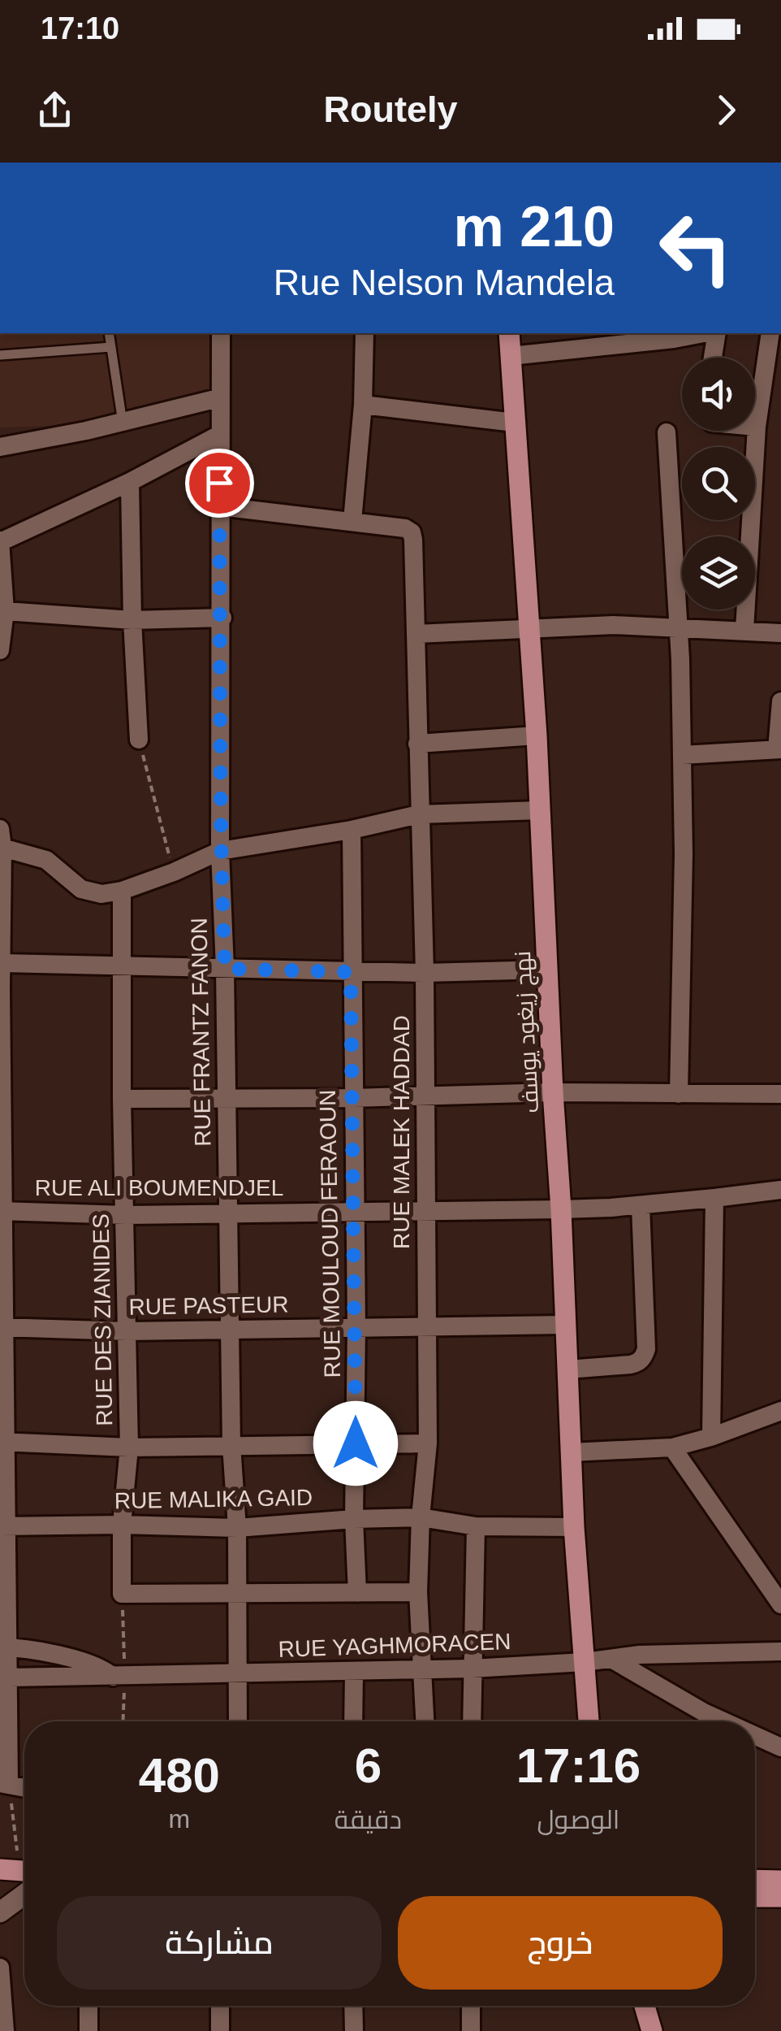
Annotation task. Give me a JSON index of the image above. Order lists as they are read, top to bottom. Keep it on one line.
{"streets":{"main road":["نهج زيغود يوسف"],"street":["RUE FRANTZ FANON","RUE MALEK HADDAD","RUE ALI BOUMENDJEL","RUE MOULOUD FERAOUN","RUE PASTEUR","RUE DES ZIANIDES","RUE MALIKA GAID","RUE YAGHMORACEN"]},"crossings":[["RUE FRANTZ FANON","RUE ALI BOUMENDJEL"],["RUE FRANTZ FANON","RUE PASTEUR"],["RUE FRANTZ FANON","RUE MALIKA GAID"],["RUE FRANTZ FANON","RUE YAGHMORACEN"],["نهج زيغود يوسف","RUE ALI BOUMENDJEL"],["نهج زيغود يوسف","RUE PASTEUR"],["نهج زيغود يوسف","RUE MALIKA GAID"],["نهج زيغود يوسف","RUE YAGHMORACEN"],["RUE MALEK HADDAD","RUE ALI BOUMENDJEL"],["RUE MALEK HADDAD","RUE PASTEUR"],["RUE MALEK HADDAD","RUE MALIKA GAID"],["RUE MALEK HADDAD","RUE YAGHMORACEN"],["RUE ALI BOUMENDJEL","RUE MOULOUD FERAOUN"],["RUE ALI BOUMENDJEL","RUE DES ZIANIDES"],["RUE MOULOUD FERAOUN","RUE PASTEUR"],["RUE MOULOUD FERAOUN","RUE MALIKA GAID"],["RUE PASTEUR","RUE DES ZIANIDES"],["RUE DES ZIANIDES","RUE MALIKA GAID"]],"page":{"status":"17:10","header":"Routely","turn":["210 m","Rue Nelson Mandela"],"eta":["17:16","الوصول","6","دقيقة","480","m"],"buttons":["خروج","مشاركة"]}}
